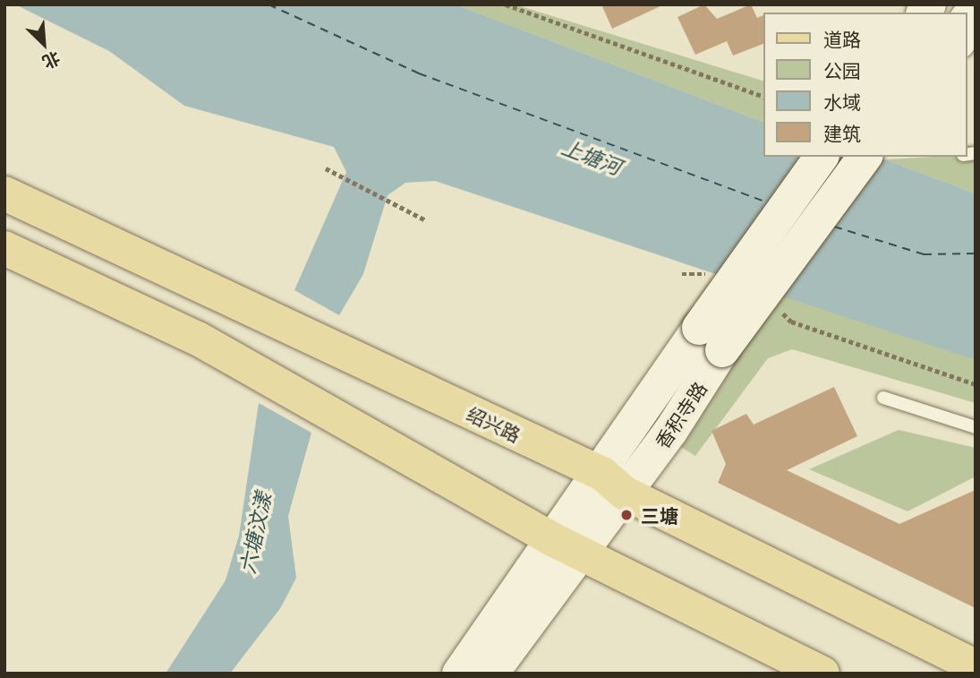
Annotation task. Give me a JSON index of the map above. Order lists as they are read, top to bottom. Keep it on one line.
{"streets":{"main road":["香积寺路","绍兴路"]},"crossings":[["香积寺路","绍兴路"]],"water":["上塘河","六塘汶漾"],"places":["三塘"],"legend":["道路","公园","水域","建筑"],"north":"bottom right"}
